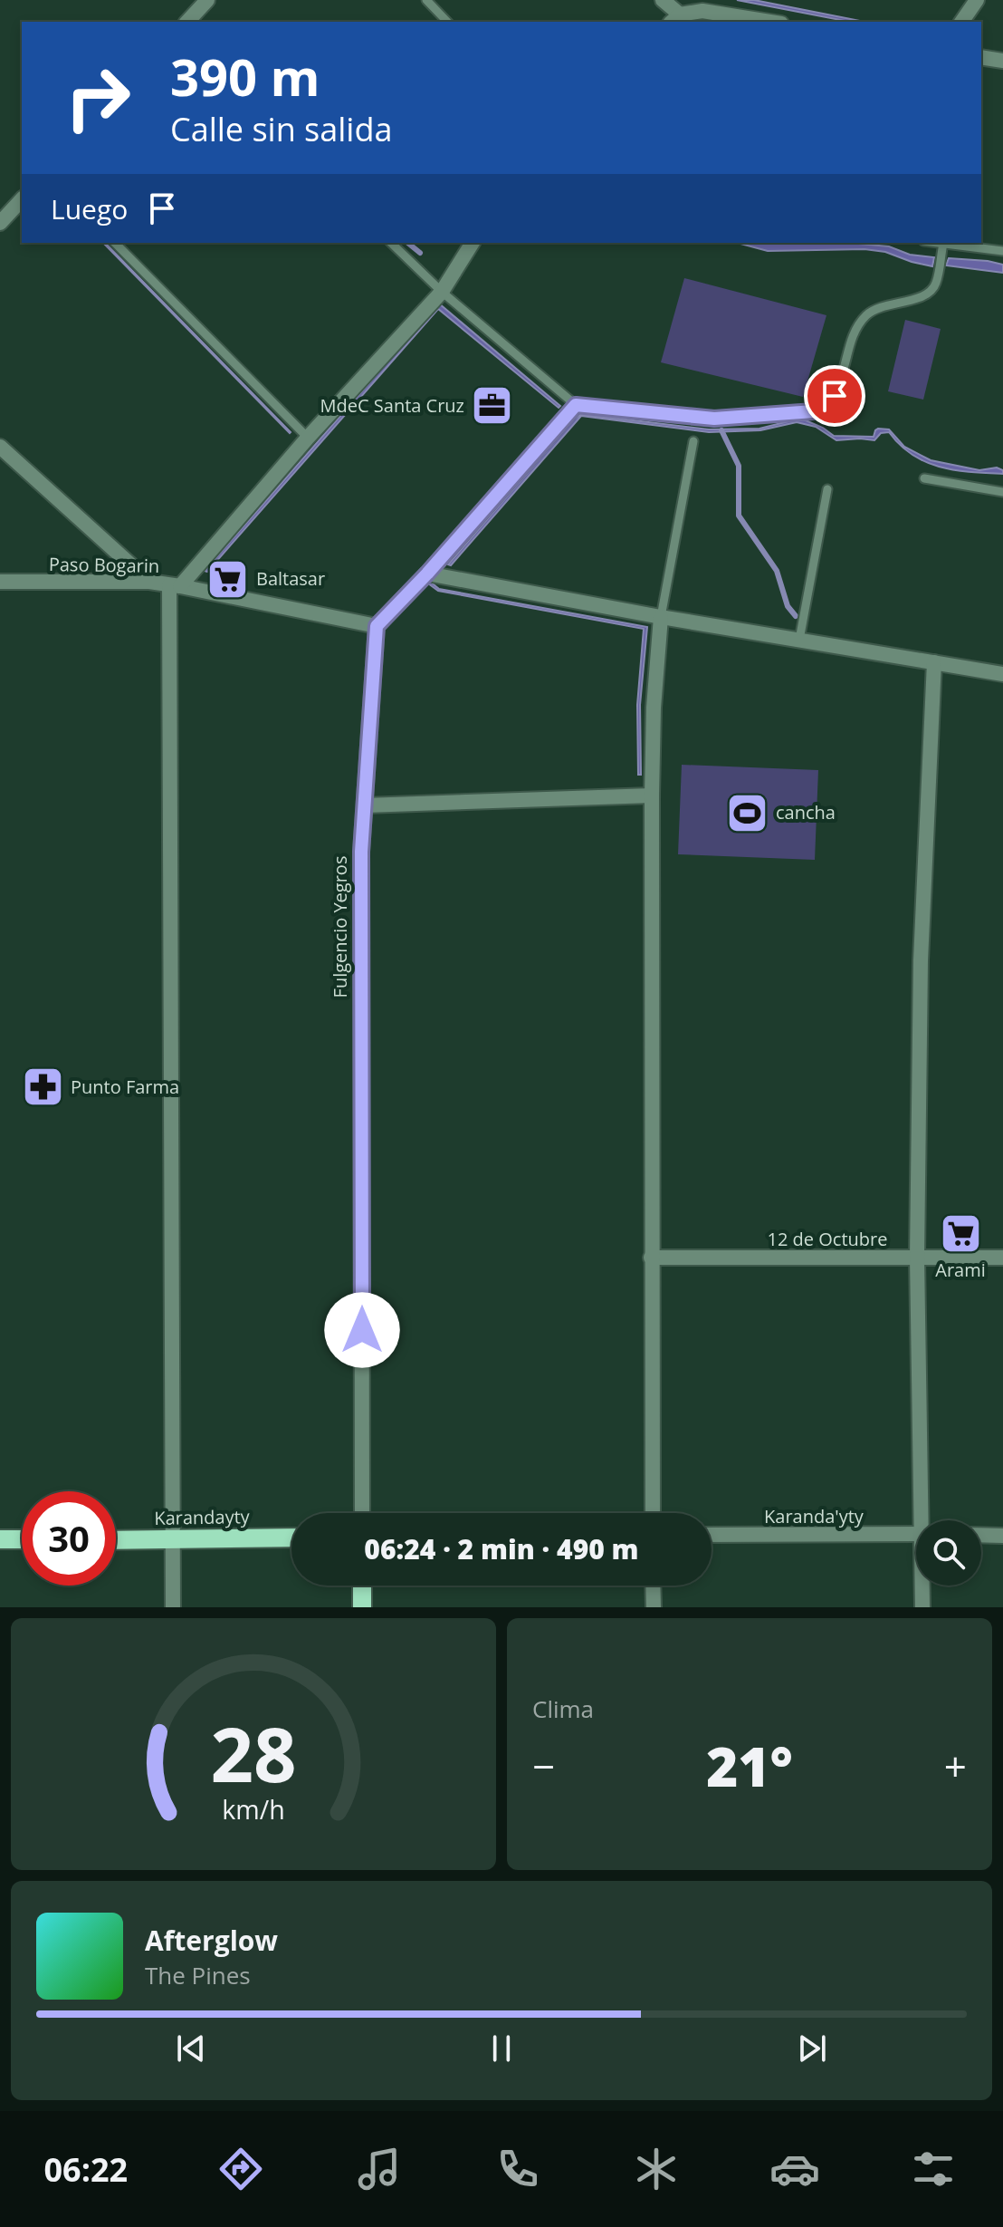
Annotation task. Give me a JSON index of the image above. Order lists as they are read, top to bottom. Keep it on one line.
{"streets":{"main road":["Karandayty"],"street":["Paso Bogarin","Fulgencio Yegros","12 de Octubre","Karanda'yty"]},"crossings":[["Paso Bogarin","Fulgencio Yegros"]],"places":{"office":["MdeC Santa Cruz"],"supermarket":["Baltasar","Arami"],"sports":["cancha"],"pharmacy":["Punto Farma"]},"page":{"turn":["390 m","Calle sin salida"],"then":"Luego","limit":"30","trip":"06:24 · 2 min · 490 m","tile":"Clima","heat":["−","21°","+"],"song":["Afterglow","The Pines"],"tabs":"06:22","gauge":["28","km/h"]}}
